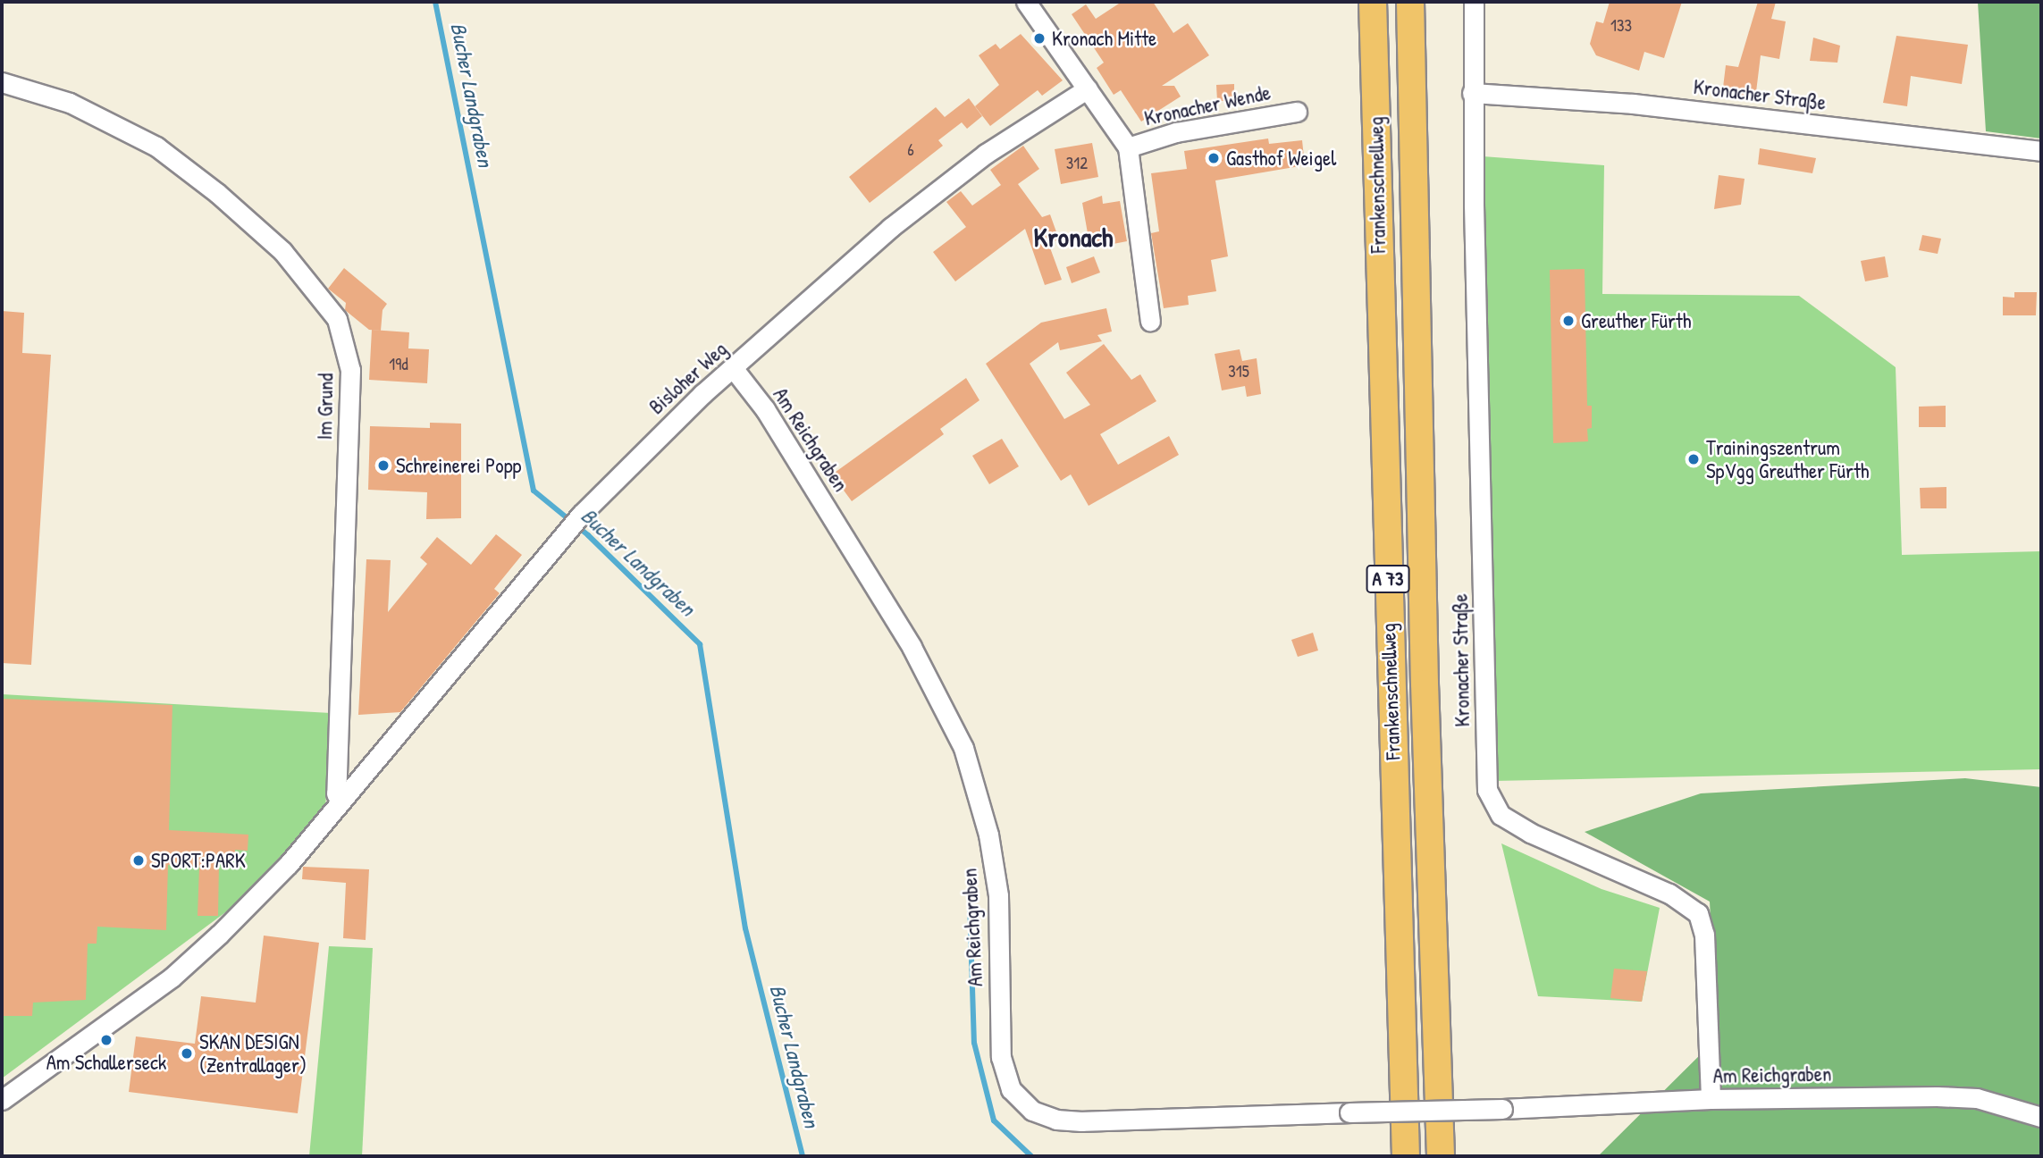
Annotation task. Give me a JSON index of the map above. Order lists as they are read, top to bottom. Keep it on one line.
{"streets":{"highway":["Frankenschnellweg","A 73"],"street":["Kronacher Straße","Kronacher Wende","Bisloher Weg","Im Grund","Am Reichgraben"]},"crossings":[["Kronacher Straße","Am Reichgraben"],["Bisloher Weg","Im Grund"],["Bisloher Weg","Am Reichgraben"]],"districts":["Kronach"],"water":["Bucher Landgraben"],"places":["Kronach Mitte","Gasthof Weigel","Greuther Fürth","Trainingszentrum SpVgg Greuther Fürth","Schreinerei Popp","SPORT:PARK","Am Schallerseck","SKAN DESIGN (Zentrallager)"],"house_numbers":["133","6","312","19d","315"]}
